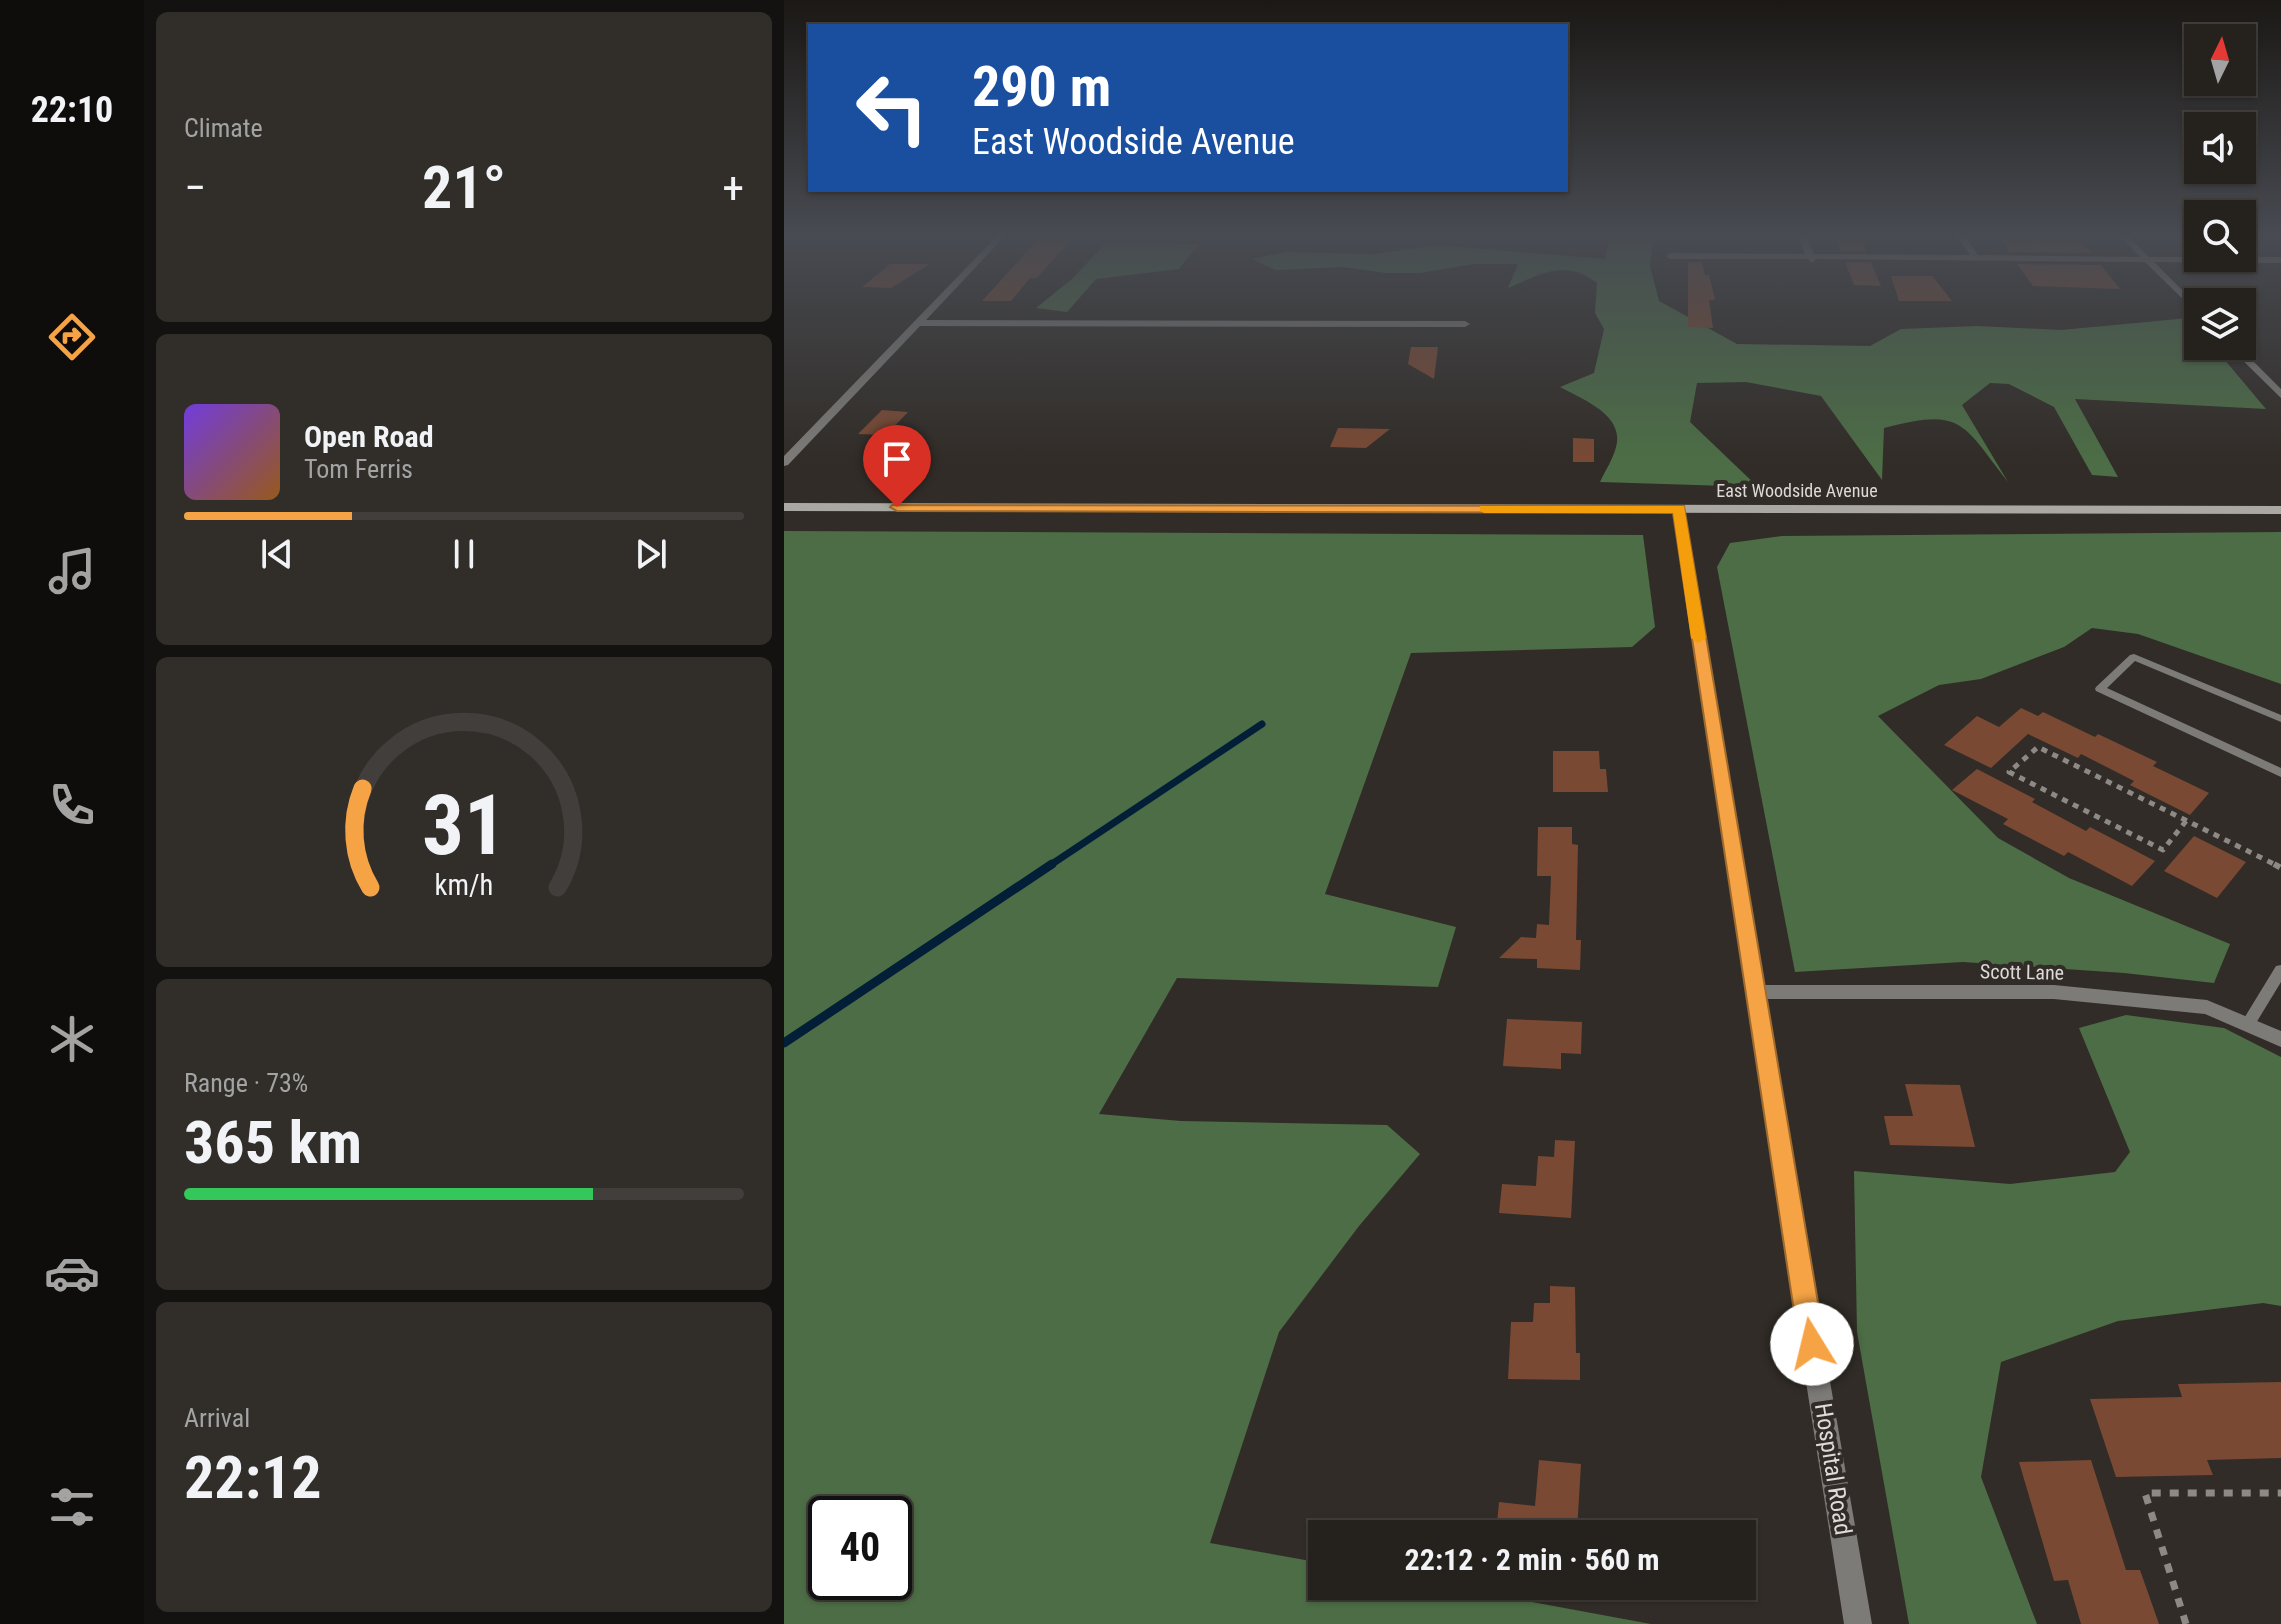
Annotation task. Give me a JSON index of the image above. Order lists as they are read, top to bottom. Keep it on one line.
{"streets":{"main road":["East Woodside Avenue"],"street":["Scott Lane","Hospital Road"]},"crossings":[["East Woodside Avenue","Hospital Road"],["Scott Lane","Hospital Road"]],"north":"top","page":{"tabs":"22:10","tile":["Climate",["Range · 73%","365 km"],["Arrival","22:12"]],"turn":["290 m","East Woodside Avenue"],"heat":["−","21°","+"],"song":["Open Road","Tom Ferris"],"limit":"40","trip":"22:12 · 2 min · 560 m","gauge":["31","km/h"]}}
